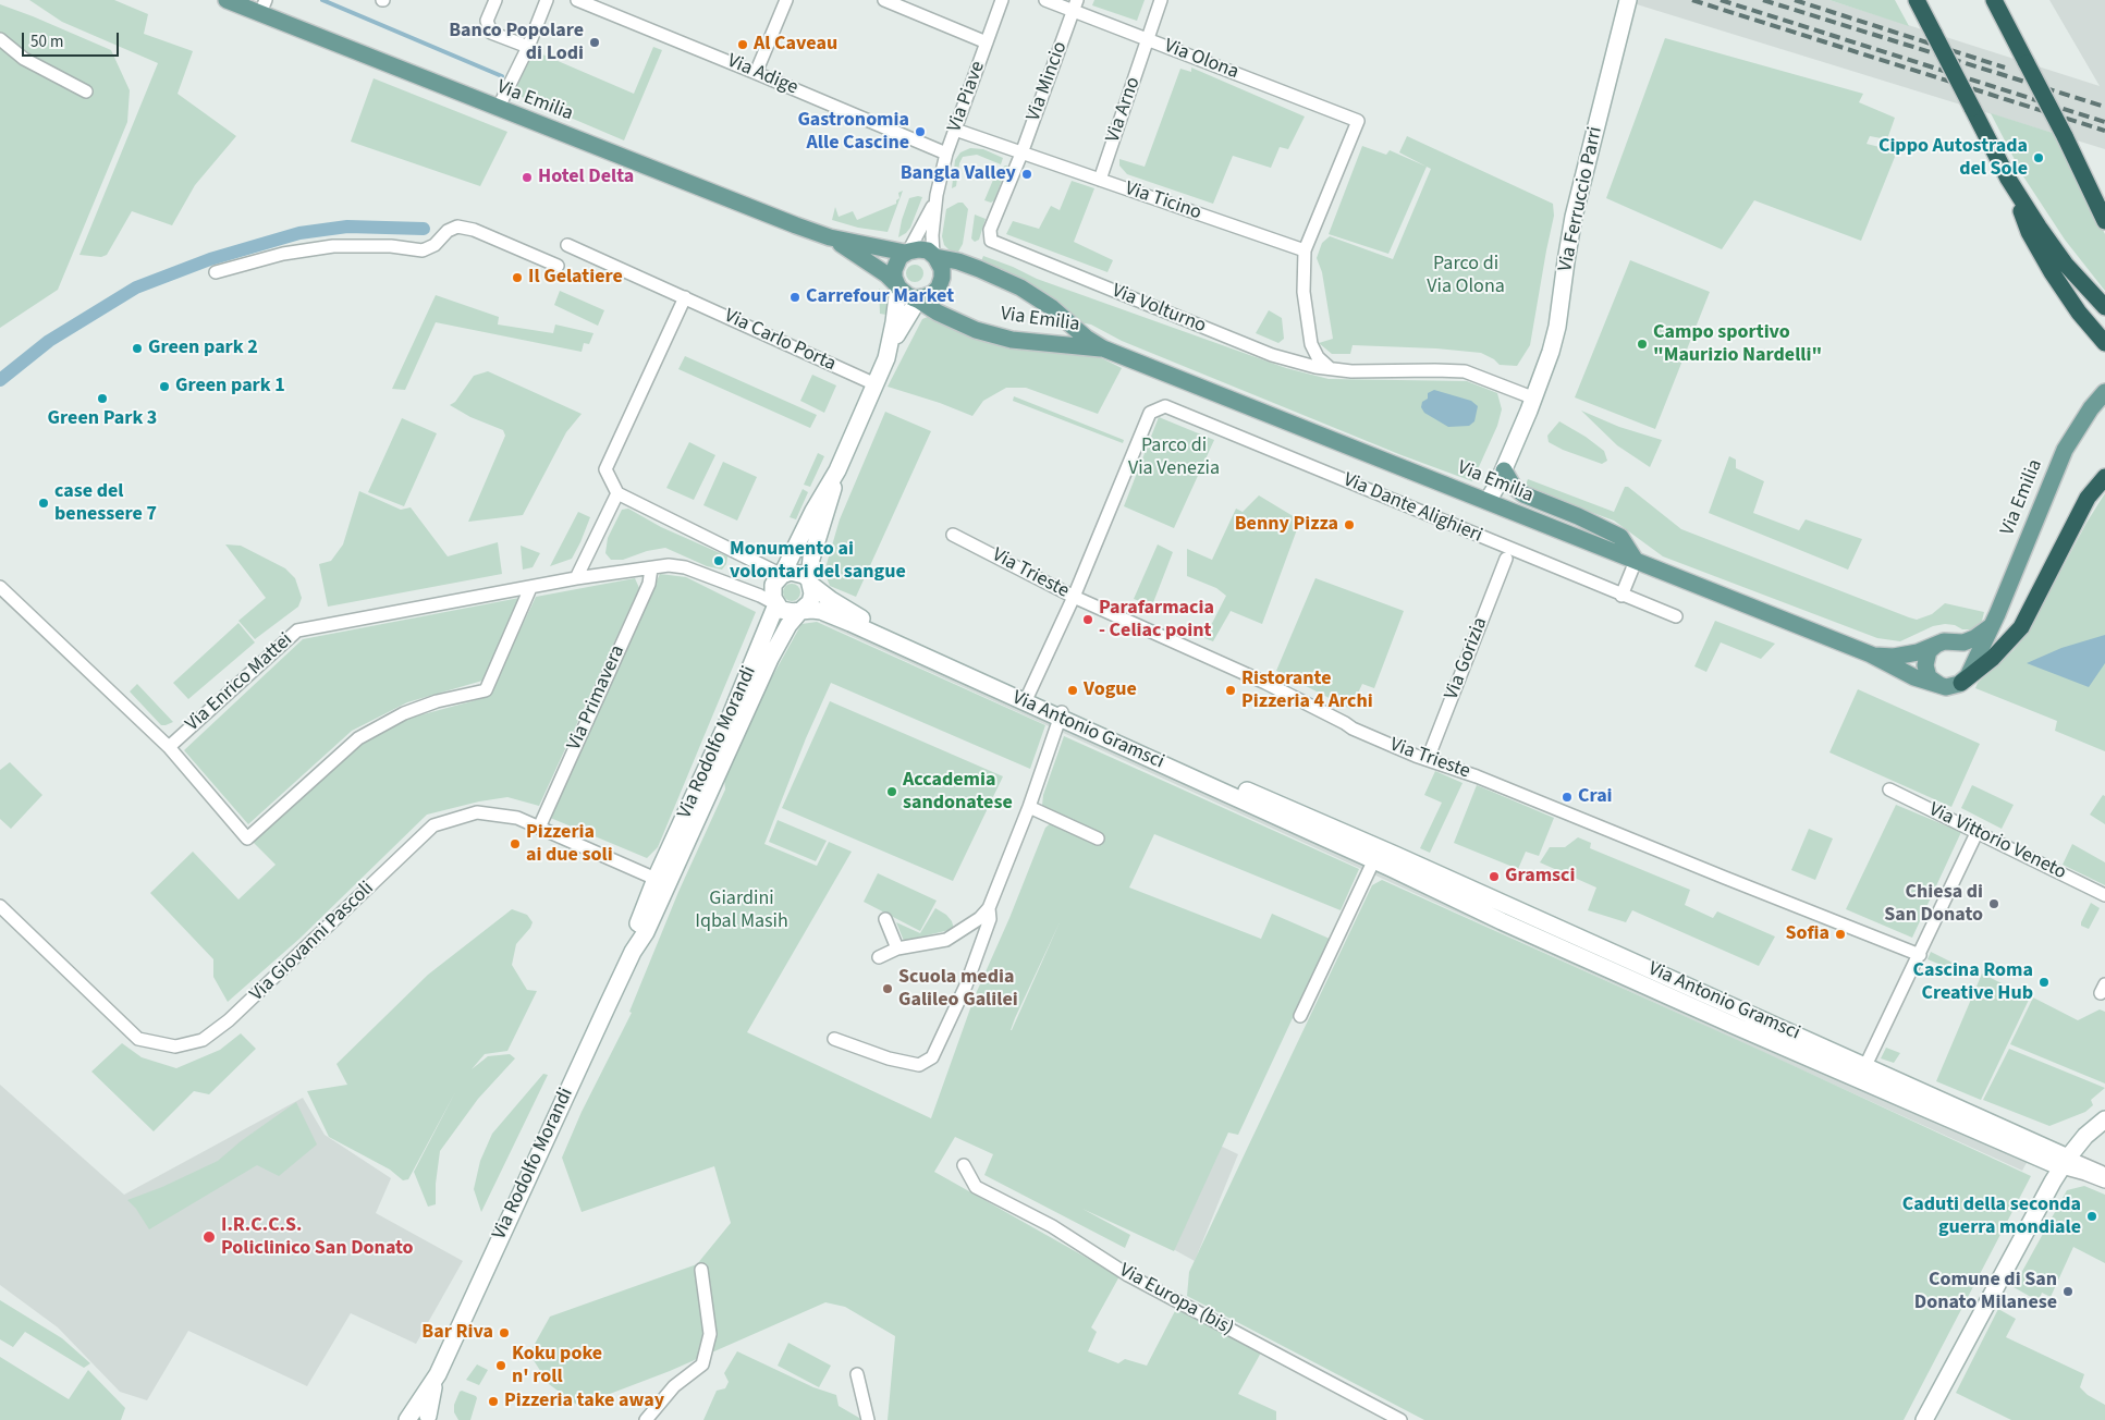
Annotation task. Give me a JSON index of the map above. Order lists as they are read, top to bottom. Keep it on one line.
{"streets":{"main road":["Via Emilia"],"street":["Via Olona","Via Adige","Via Mincio","Via Piave","Via Arno","Via Ferruccio Parri","Via Ticino","Via Volturno","Via Carlo Porta","Via Dante Alighieri","Via Trieste","Via Gorizia","Via Enrico Mattei","Via Primavera","Via Antonio Gramsci","Via Rodolfo Morandi","Via Vittorio Veneto","Via Giovanni Pascoli","Via Europa (bis)"]},"crossings":[["Via Olona","Via Mincio"],["Via Olona","Via Arno"],["Via Olona","Via Ticino"],["Via Adige","Via Piave"],["Via Mincio","Via Ticino"],["Via Mincio","Via Volturno"],["Via Piave","Via Emilia"],["Via Piave","Via Ticino"],["Via Emilia","Via Ferruccio Parri"],["Via Arno","Via Ticino"],["Via Ferruccio Parri","Via Volturno"],["Via Dante Alighieri","Via Trieste"],["Via Trieste","Via Gorizia"],["Via Enrico Mattei","Via Primavera"],["Via Enrico Mattei","Via Antonio Gramsci"],["Via Enrico Mattei","Via Rodolfo Morandi"],["Via Primavera","Via Giovanni Pascoli"],["Via Antonio Gramsci","Via Rodolfo Morandi"],["Via Rodolfo Morandi","Via Giovanni Pascoli"]],"parks":["Parco di Via Olona","Parco di Via Venezia","Giardini Iqbal Masih"],"places":["Banco Popolare di Lodi","Al Caveau","Gastronomia Alle Cascine","Cippo Autostrada del Sole","Bangla Valley","Hotel Delta","Il Gelatiere","Carrefour Market","Campo sportivo \"Maurizio Nardelli\"","Green park 2","Green park 1","Green Park 3","case del benessere 7","Benny Pizza","Monumento ai volontari del sangue","Parafarmacia - Celiac point","Vogue","Ristorante Pizzeria 4 Archi","Accademia sandonatese","Crai","Pizzeria ai due soli","Gramsci","Chiesa di San Donato","Sofia","Cascina Roma Creative Hub","Scuola media Galileo Galilei","Caduti della seconda guerra mondiale","I.R.C.C.S. Policlinico San Donato","Comune di San Donato Milanese","Bar Riva","Koku poke n' roll","Pizzeria take away"],"scale_bar":"50 m"}
